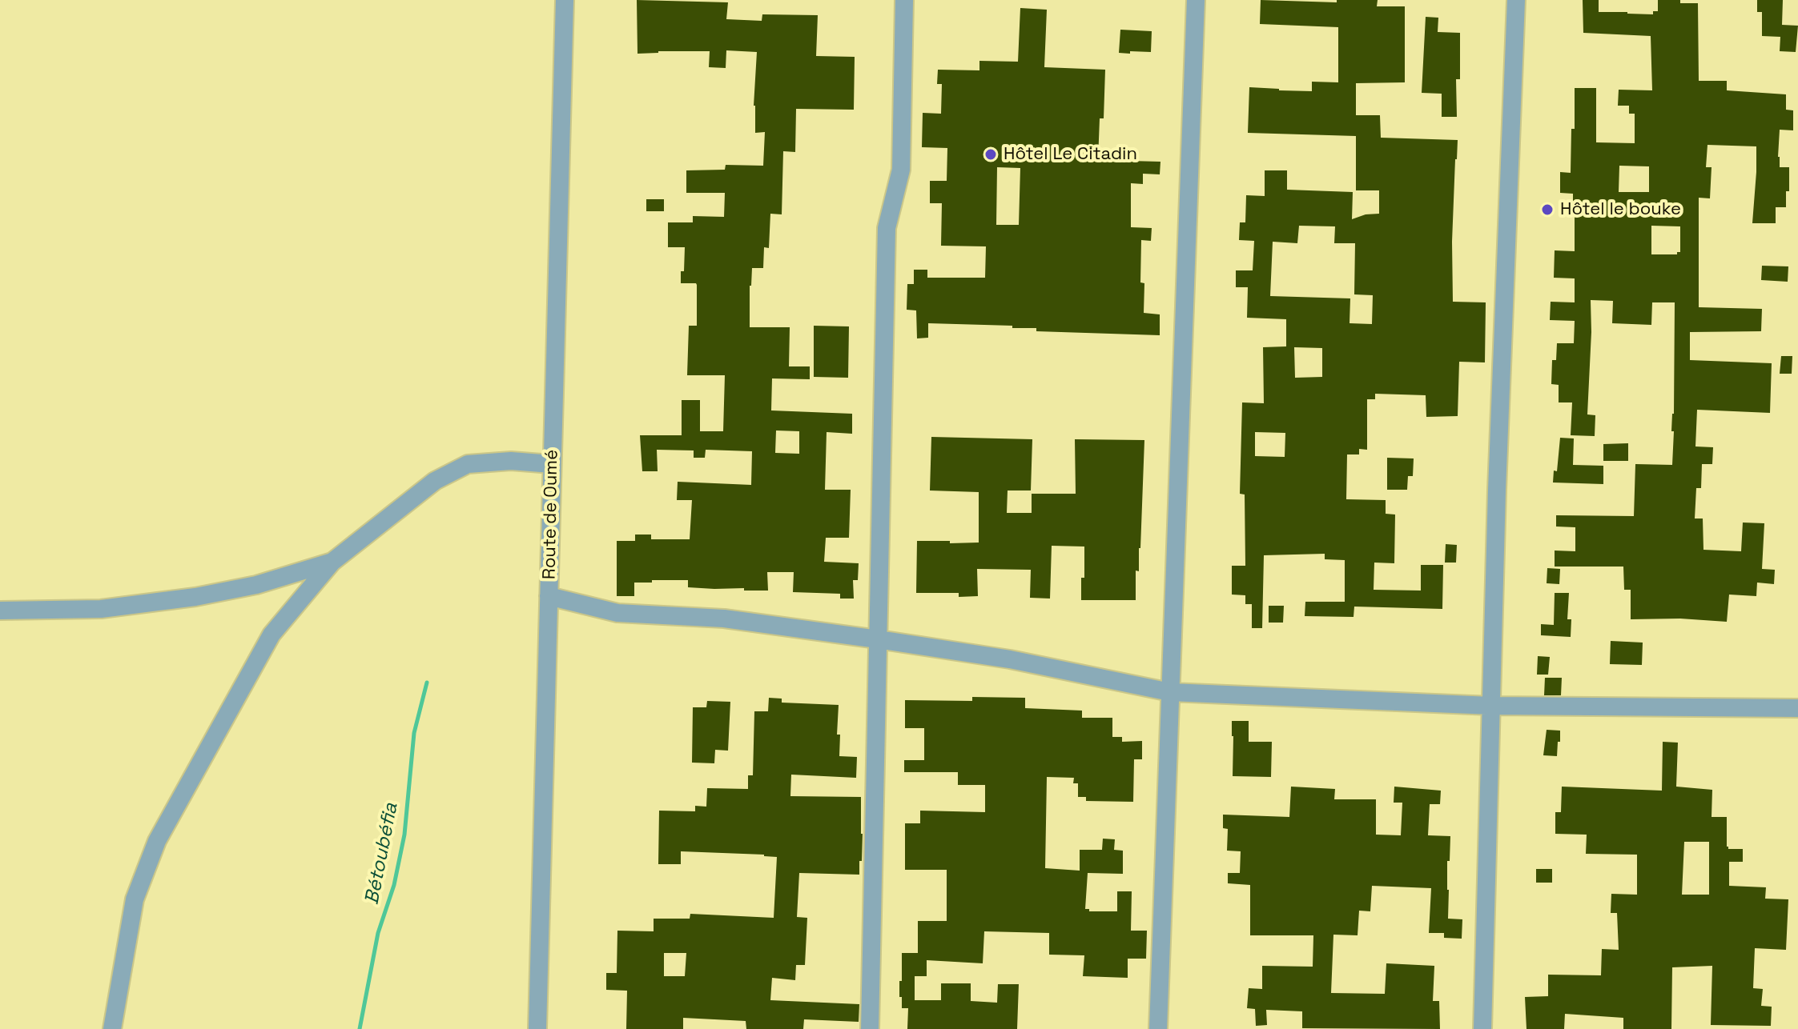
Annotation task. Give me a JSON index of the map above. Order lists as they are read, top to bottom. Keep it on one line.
{"streets":{"street":["Route de Oumé"]},"water":["Bétoubéfia"],"places":["Hôtel Le Citadin","Hôtel le bouke"]}
